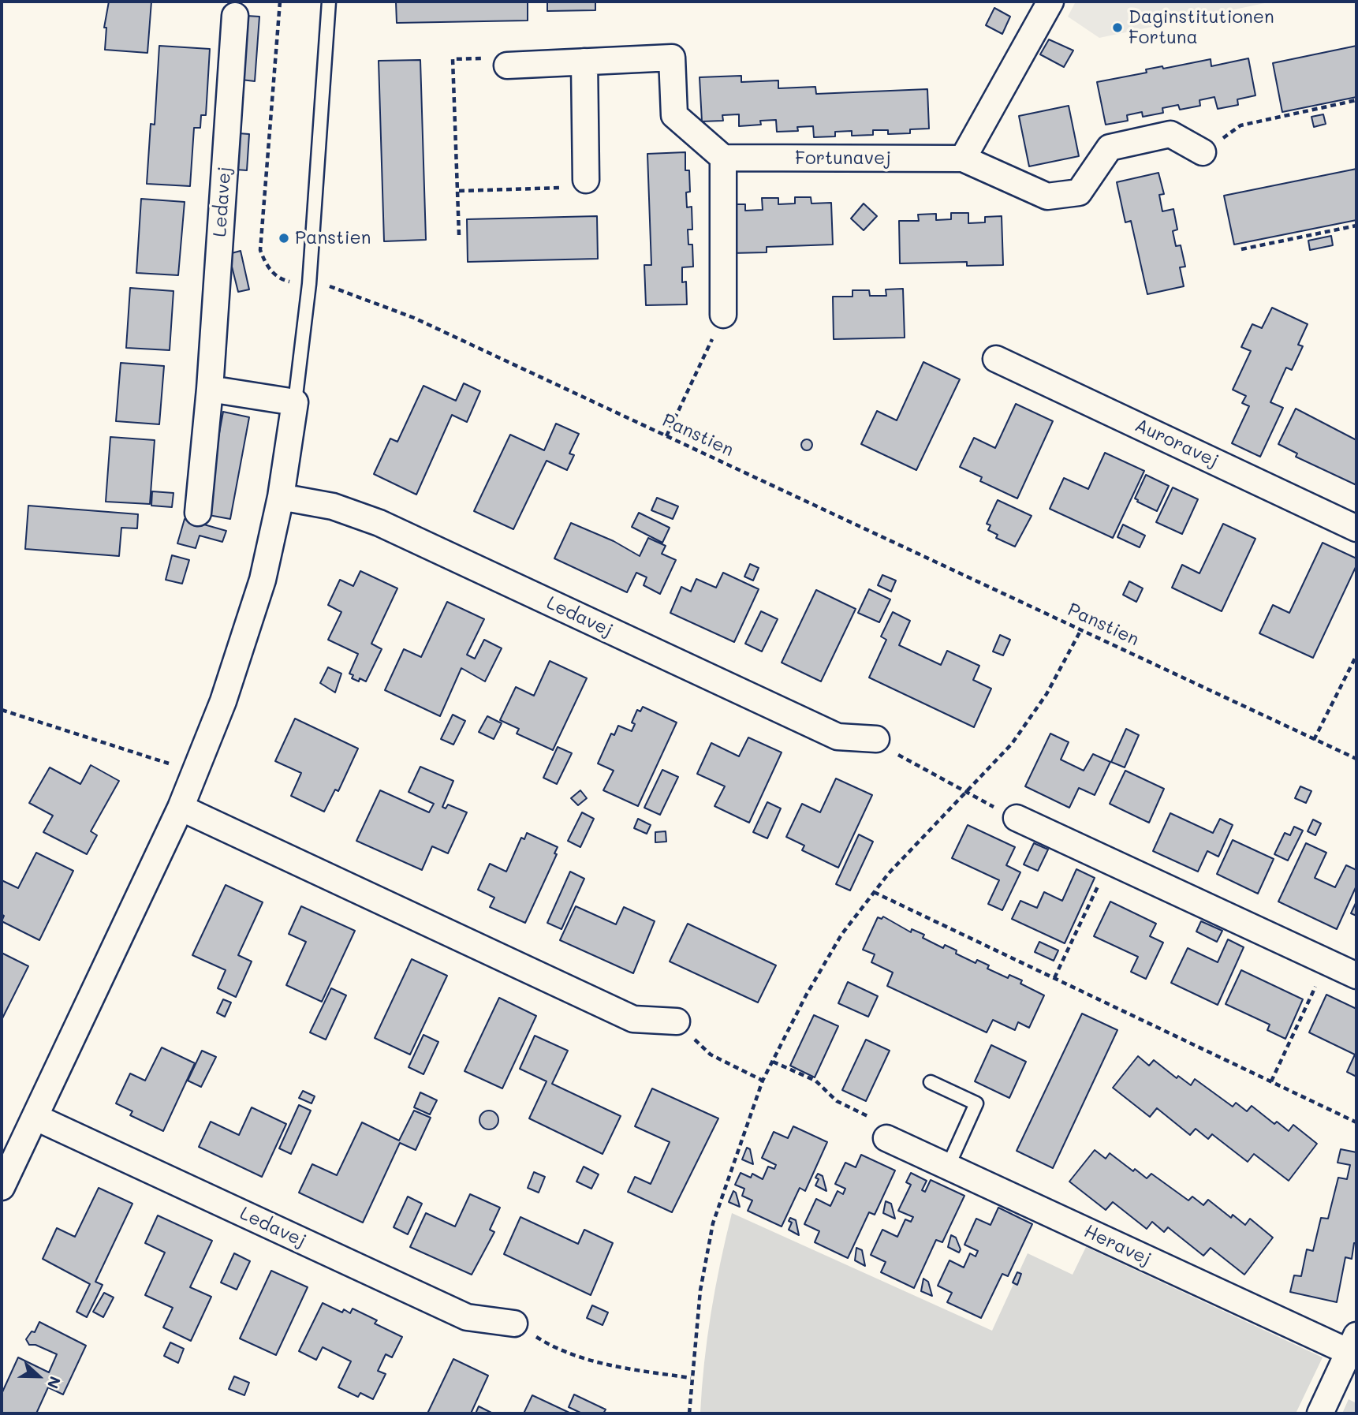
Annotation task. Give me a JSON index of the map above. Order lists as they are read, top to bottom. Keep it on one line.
{"streets":{"street":["Fortunavej","Ledavej","Auroravej","Heravej"],"path":["Panstien"]},"places":["Daginstitutionen Fortuna","Panstien"],"north":"right"}
